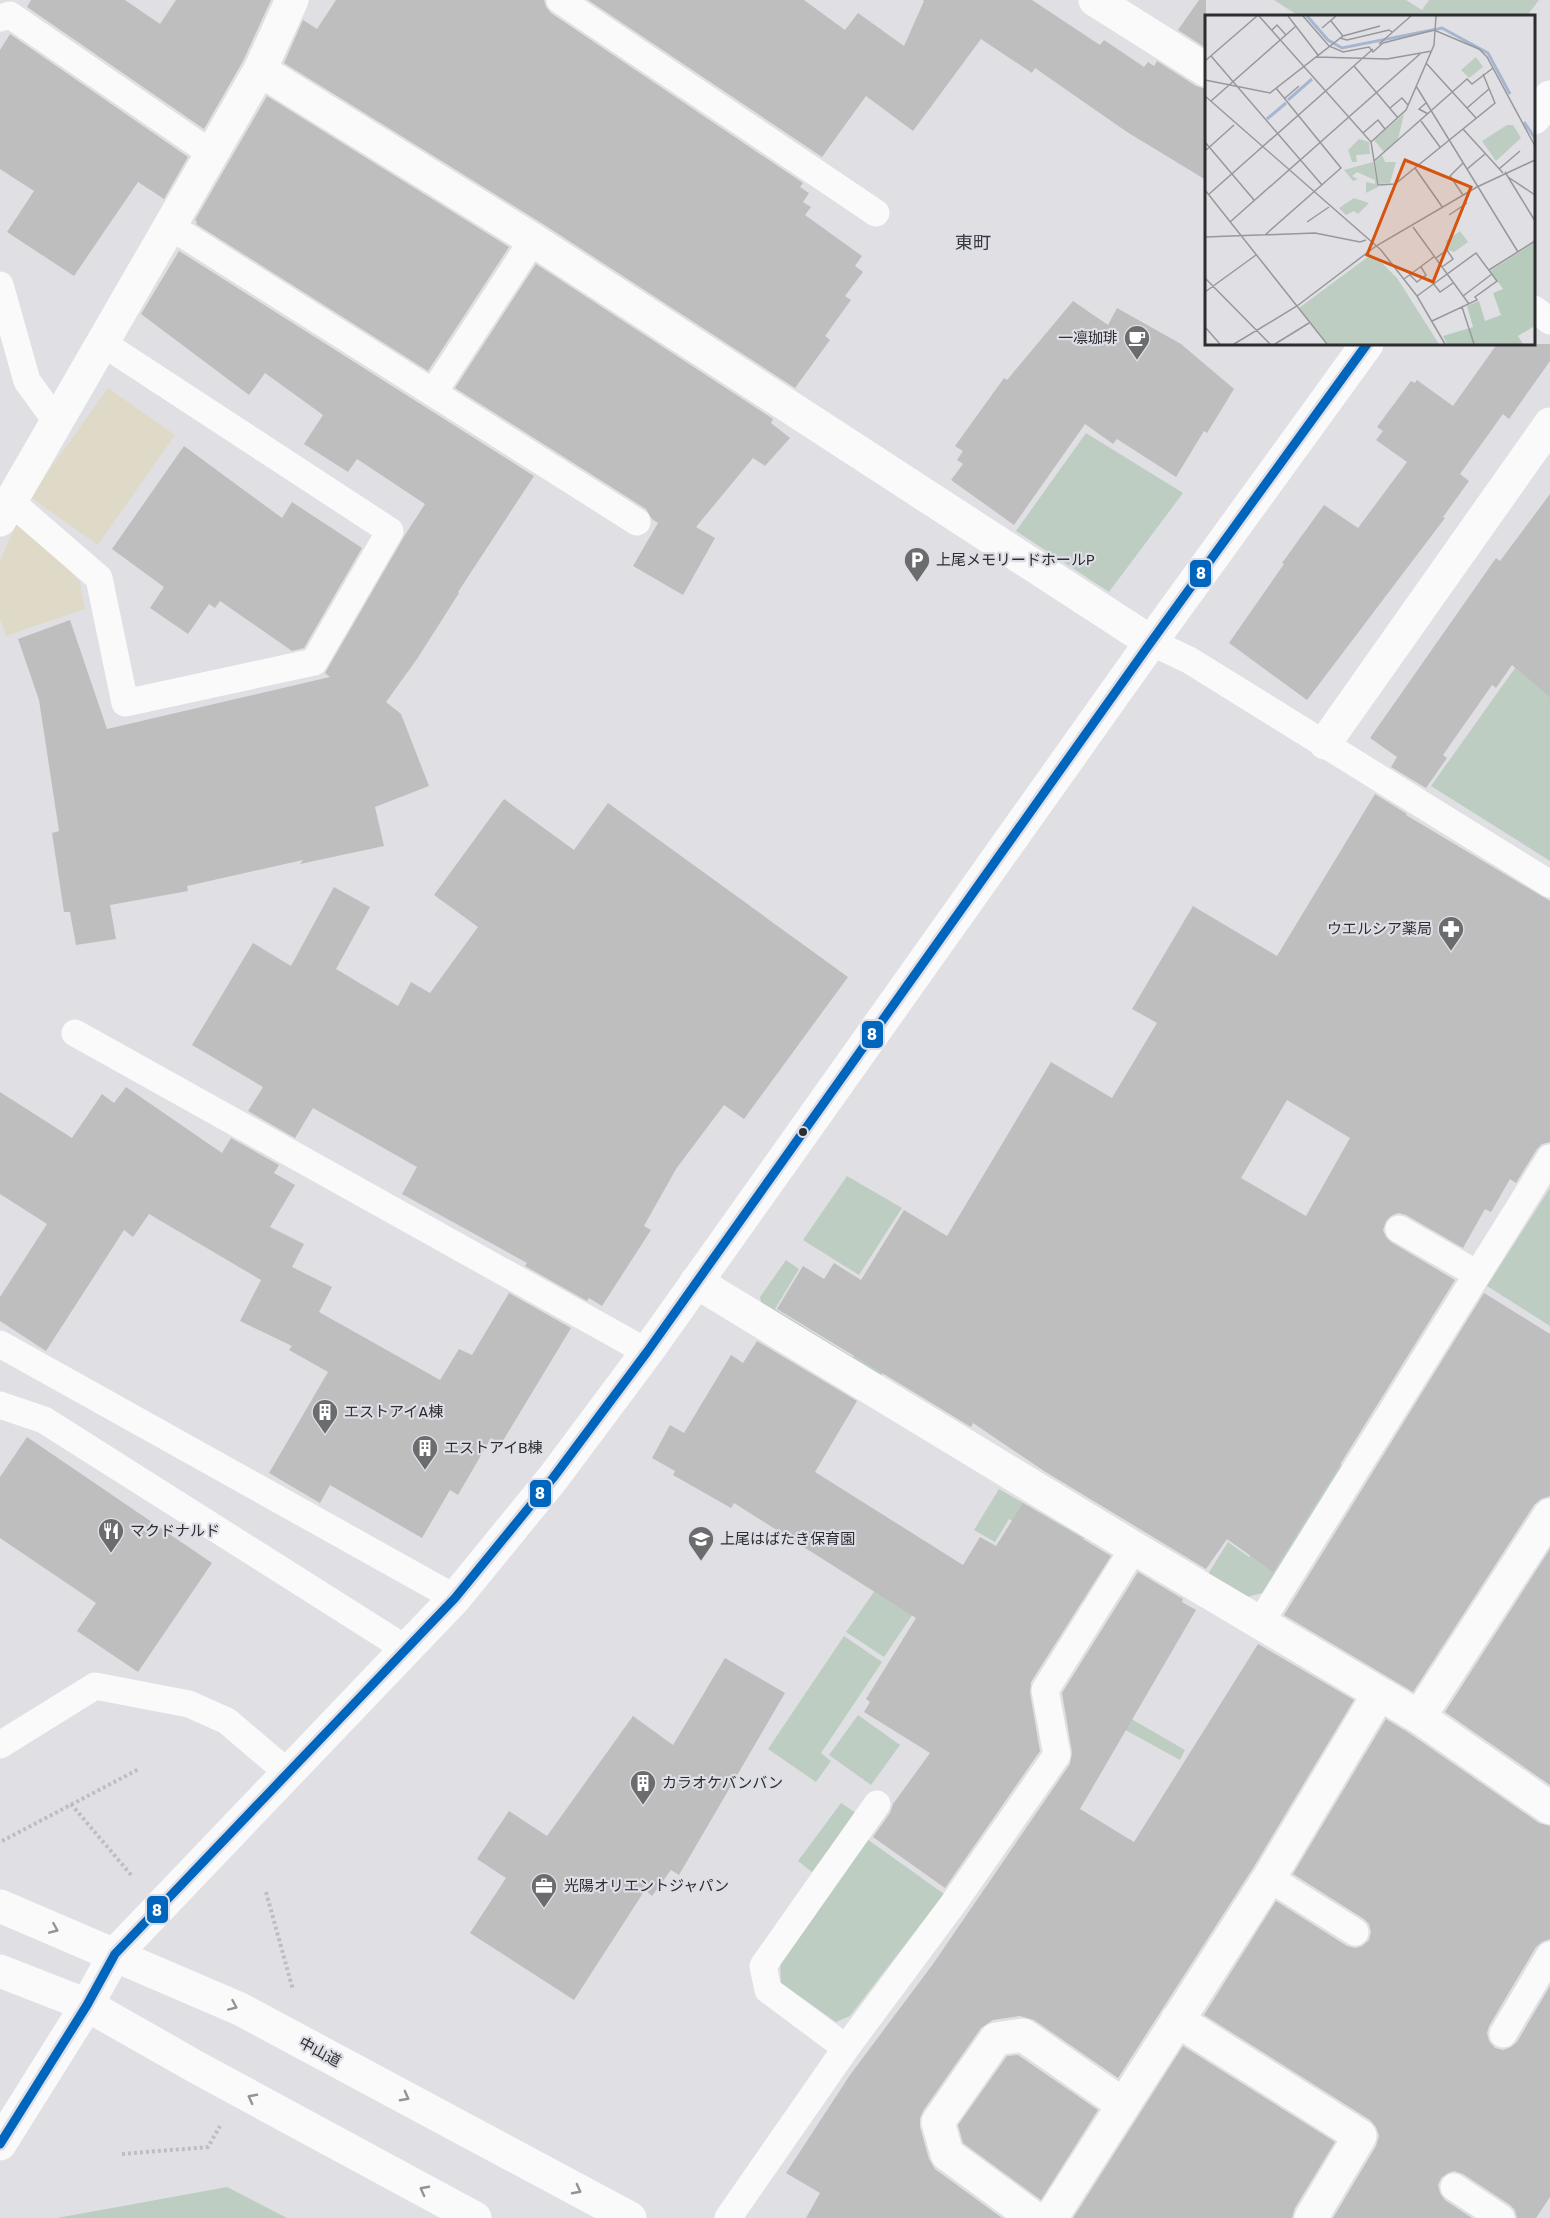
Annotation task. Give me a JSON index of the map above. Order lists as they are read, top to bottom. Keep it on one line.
{"streets":{"main road":["中山道"]},"districts":["東町"],"places":{"cafe":["一凛珈琲"],"parking":["上尾メモリードホールP"],"pharmacy":["ウエルシア薬局"],"building":["エストアイA棟","エストアイB棟","カラオケバンバン"],"restaurant":["マクドナルド"],"school or university":["上尾はばたき保育園"],"office":["光陽オリエントジャパン"]},"lines":["transit line 8"]}
